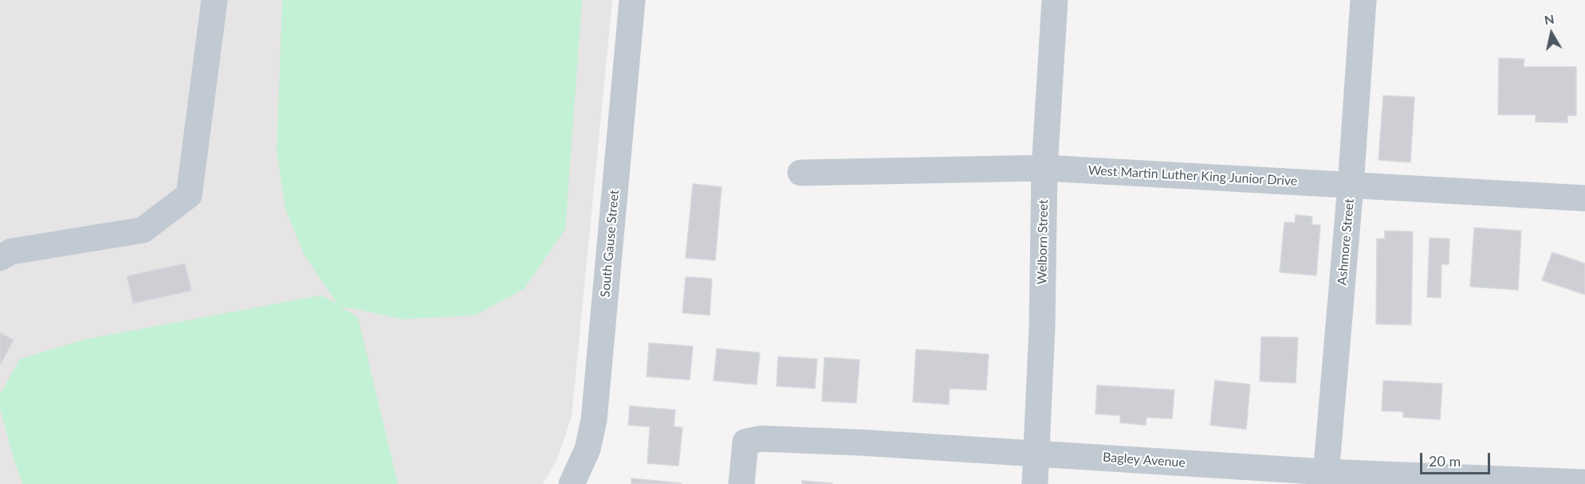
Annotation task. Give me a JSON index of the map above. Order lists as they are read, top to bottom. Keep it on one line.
{"streets":{"street":["West Martin Luther King Junior Drive","Welborn Street","Ashmore Street","South Gause Street","Bagley Avenue"]},"crossings":[["West Martin Luther King Junior Drive","Welborn Street"],["West Martin Luther King Junior Drive","Ashmore Street"],["Welborn Street","Bagley Avenue"],["Ashmore Street","Bagley Avenue"]],"scale_bar":"20 m","north":"top"}
